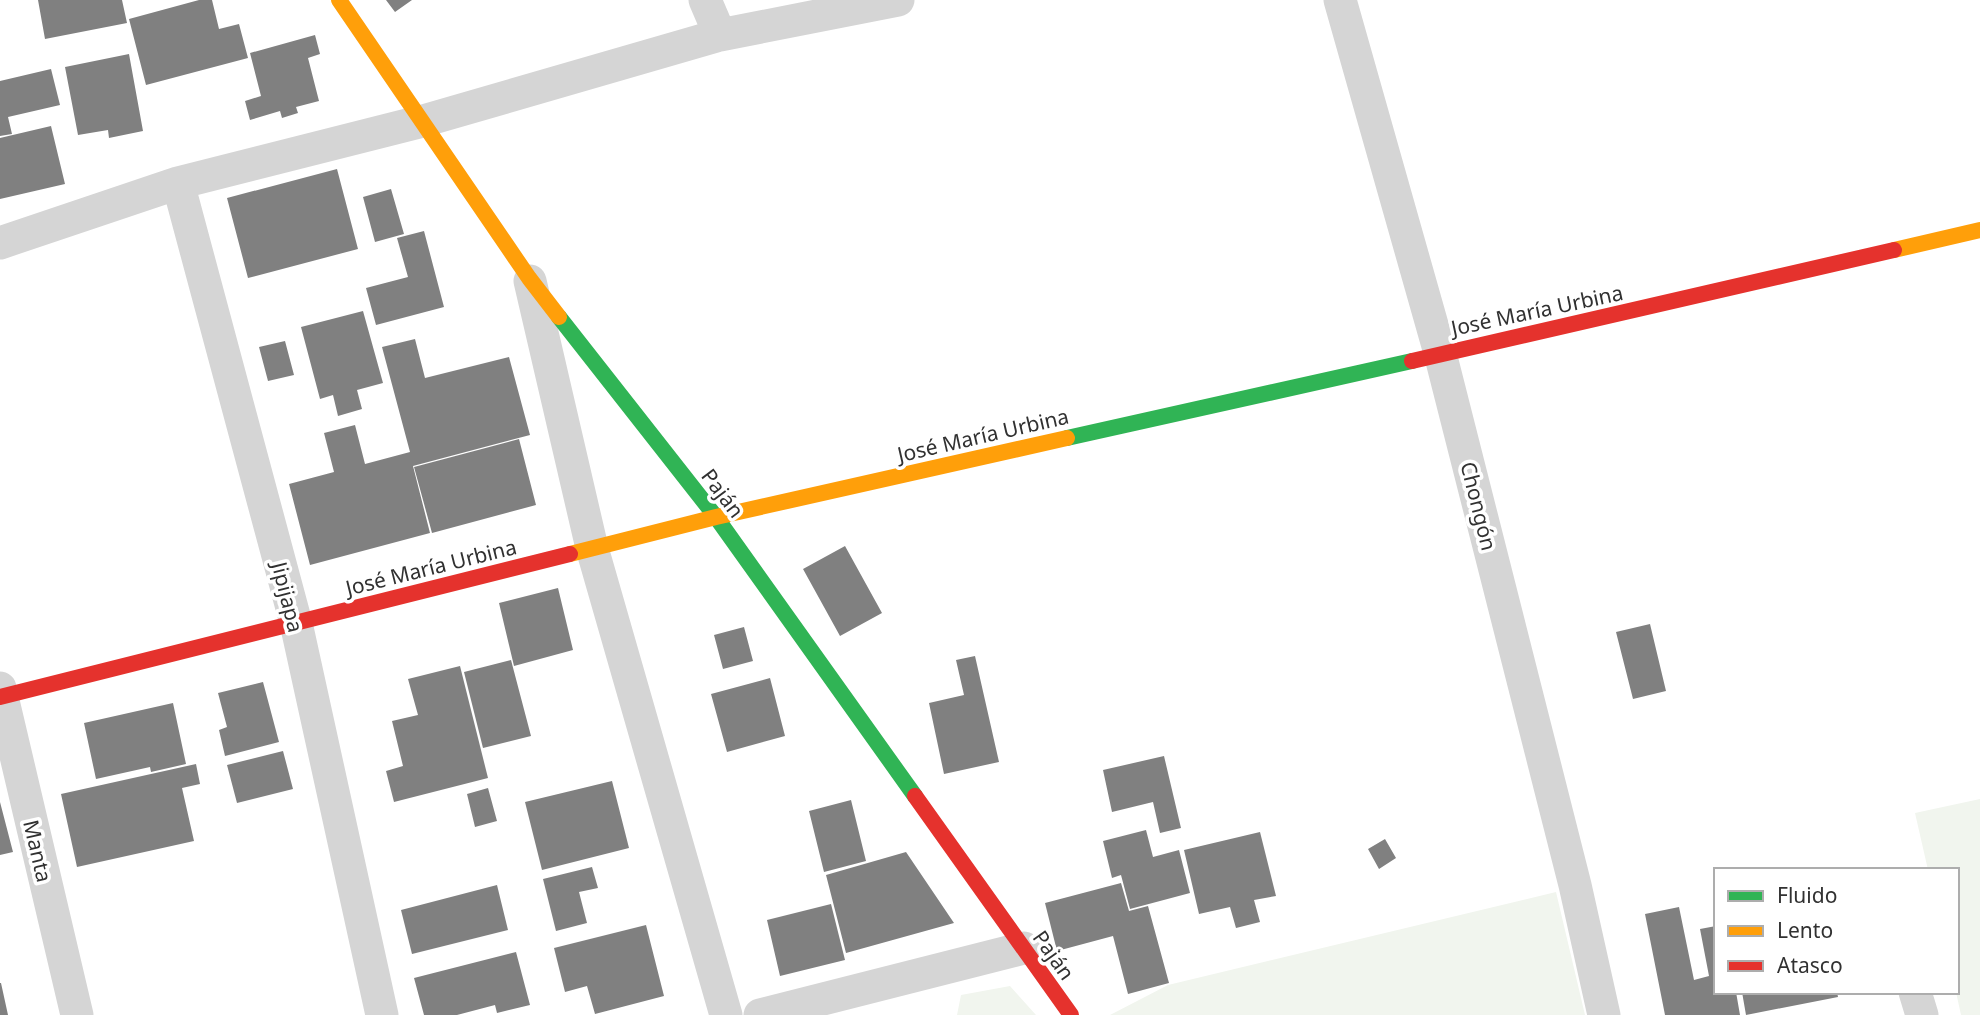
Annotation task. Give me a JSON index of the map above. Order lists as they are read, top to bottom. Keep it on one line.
{"streets":{"street":["José María Urbina","Paján","Chongón","Jipijapa","Manta"]},"crossings":[["José María Urbina","Paján"],["José María Urbina","Chongón"],["José María Urbina","Jipijapa"],["José María Urbina","Manta"]],"legend":["Fluido","Lento","Atasco"]}
